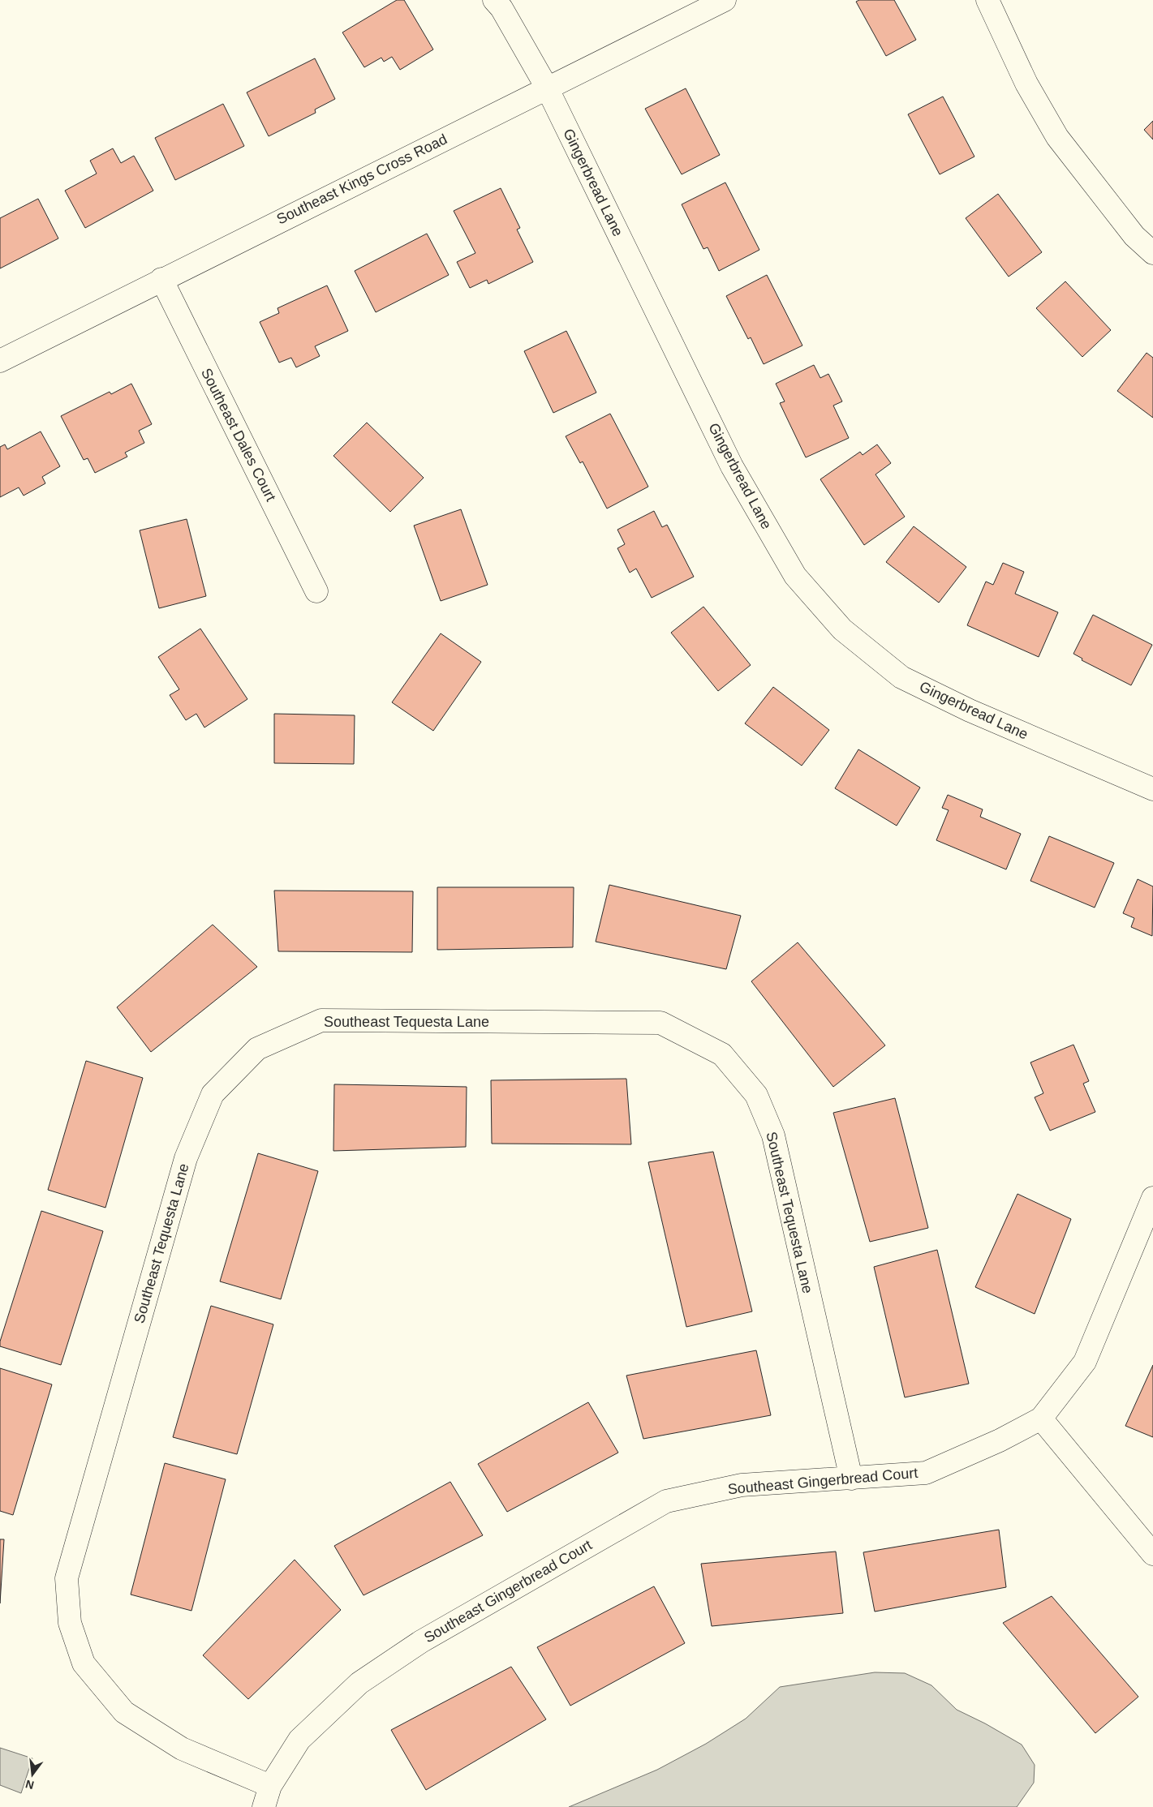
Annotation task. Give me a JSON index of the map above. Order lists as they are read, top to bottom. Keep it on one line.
{"streets":{"street":["Southeast Kings Cross Road","Gingerbread Lane","Southeast Dales Court","Southeast Tequesta Lane","Southeast Gingerbread Court"]},"crossings":[["Southeast Kings Cross Road","Gingerbread Lane"],["Southeast Kings Cross Road","Southeast Dales Court"],["Southeast Tequesta Lane","Southeast Gingerbread Court"]],"north":"bottom"}
